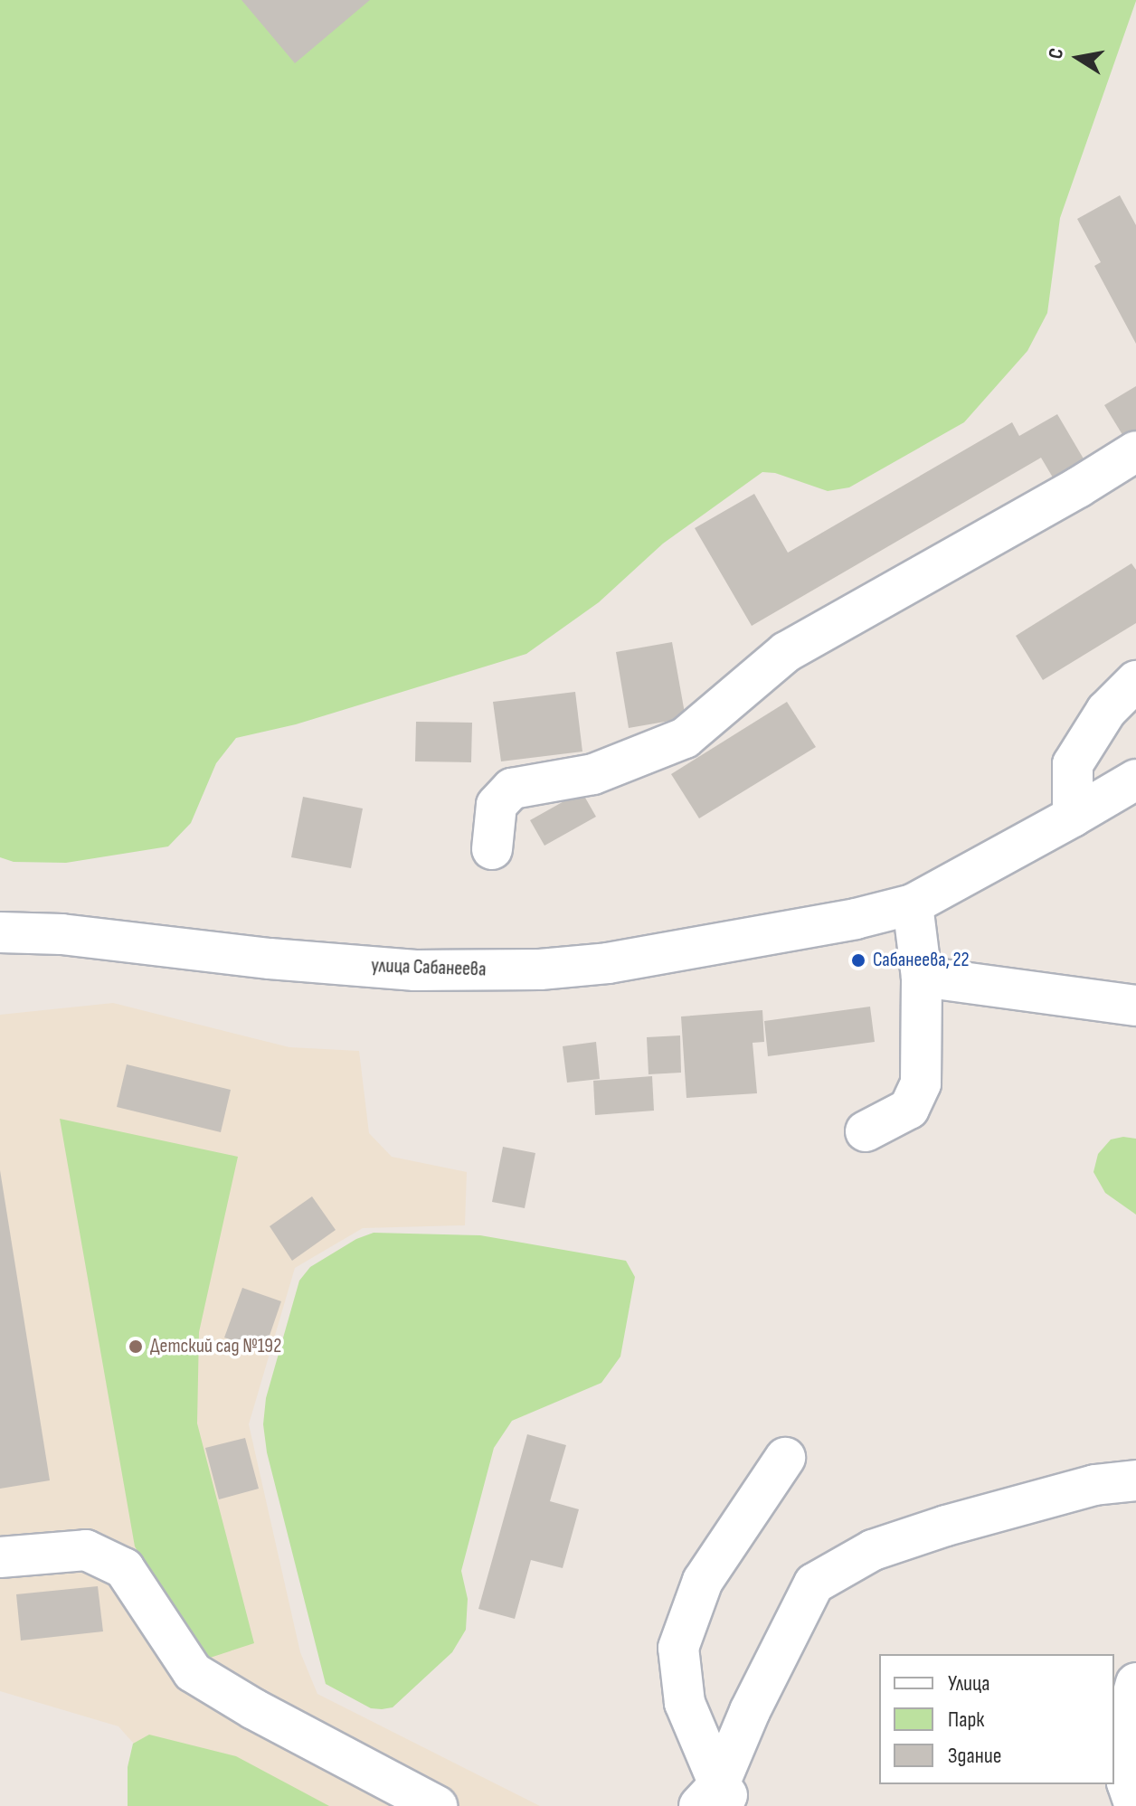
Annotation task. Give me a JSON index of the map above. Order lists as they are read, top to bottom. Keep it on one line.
{"streets":{"street":["улица Сабанеева"]},"places":["Сабанеева, 22","Детский сад №192"],"legend":["Улица","Парк","Здание"],"north":"left"}
